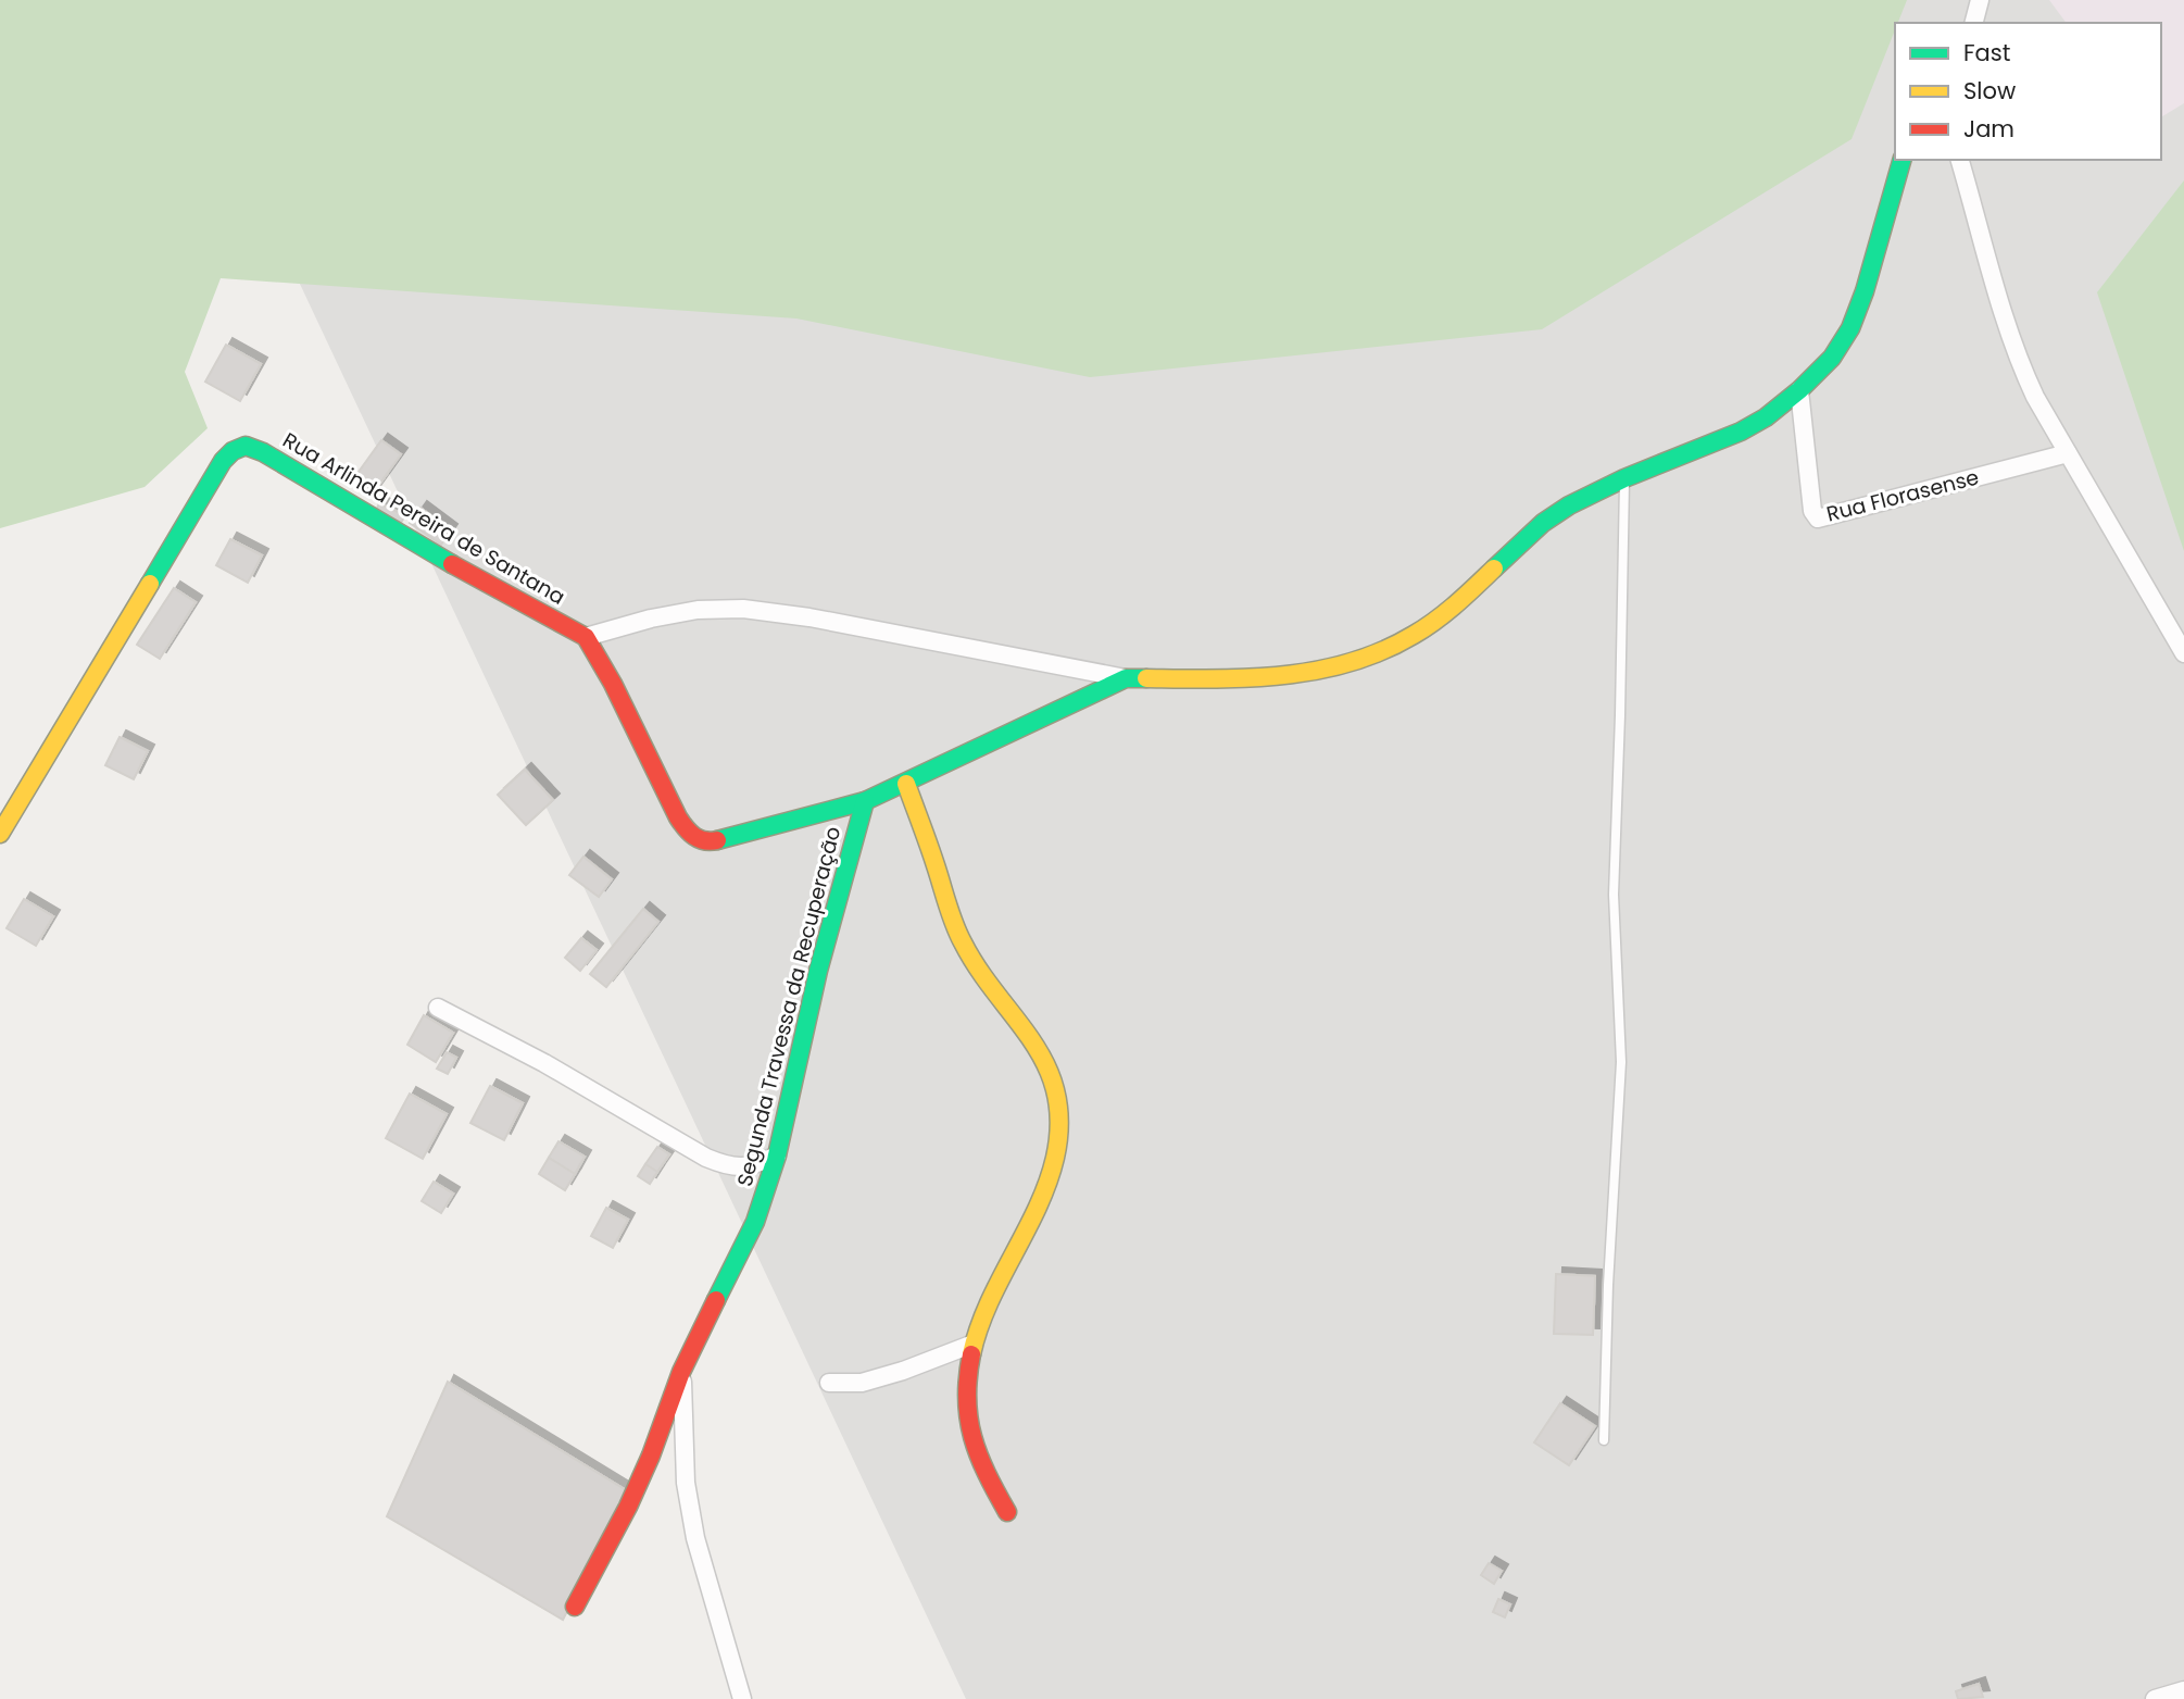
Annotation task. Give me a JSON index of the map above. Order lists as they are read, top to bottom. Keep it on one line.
{"streets":{"street":["Rua Florasense","Rua Arlinda Pereira de Santana","Segunda Travessa da Recuperação"]},"crossings":[["Rua Florasense","Segunda Travessa da Recuperação"],["Rua Arlinda Pereira de Santana","Segunda Travessa da Recuperação"]],"legend":["Fast","Slow","Jam"]}
